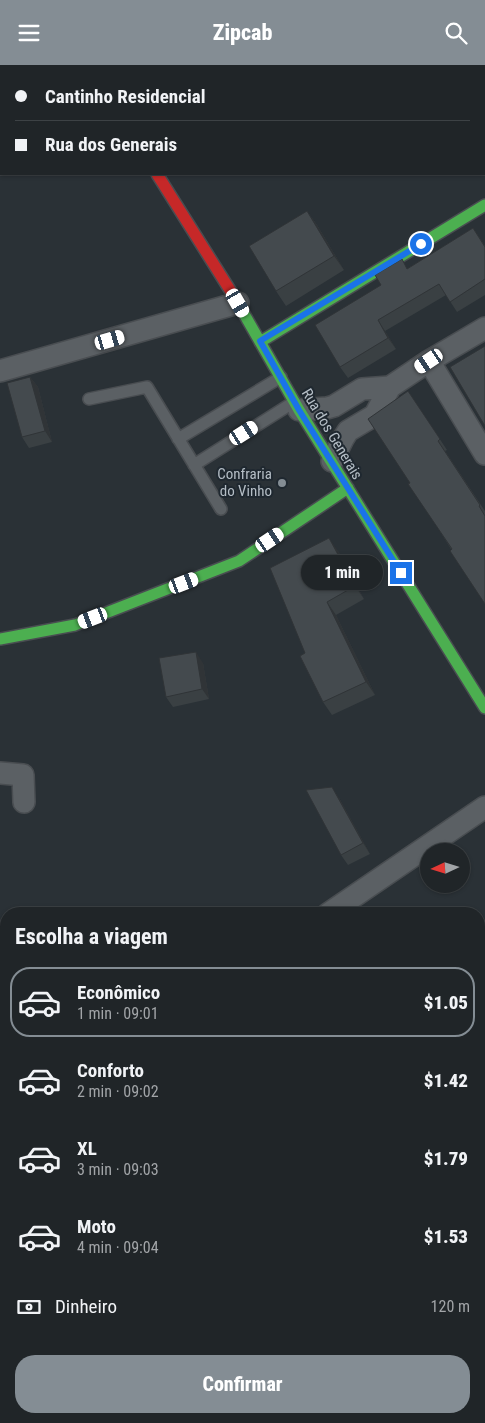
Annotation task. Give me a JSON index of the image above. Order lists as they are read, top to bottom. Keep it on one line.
{"streets":{"street":["Rua dos Generais"]},"places":["Confraria do Vinho"],"north":"left","page":{"header":"Zipcab","banner":["Cantinho Residencial","Rua dos Generais"],"bubble":"1 min","heading":"Escolha a viagem","list":[{"name":"Econômico","note":"1 min · 09:01","value":"$1.05"},{"name":"Conforto","note":"2 min · 09:02","value":"$1.42"},{"name":"XL","note":"3 min · 09:03","value":"$1.79"},{"name":"Moto","note":"4 min · 09:04","value":"$1.53"}],"pay":["Dinheiro","120 m"],"buttons":"Confirmar"}}
